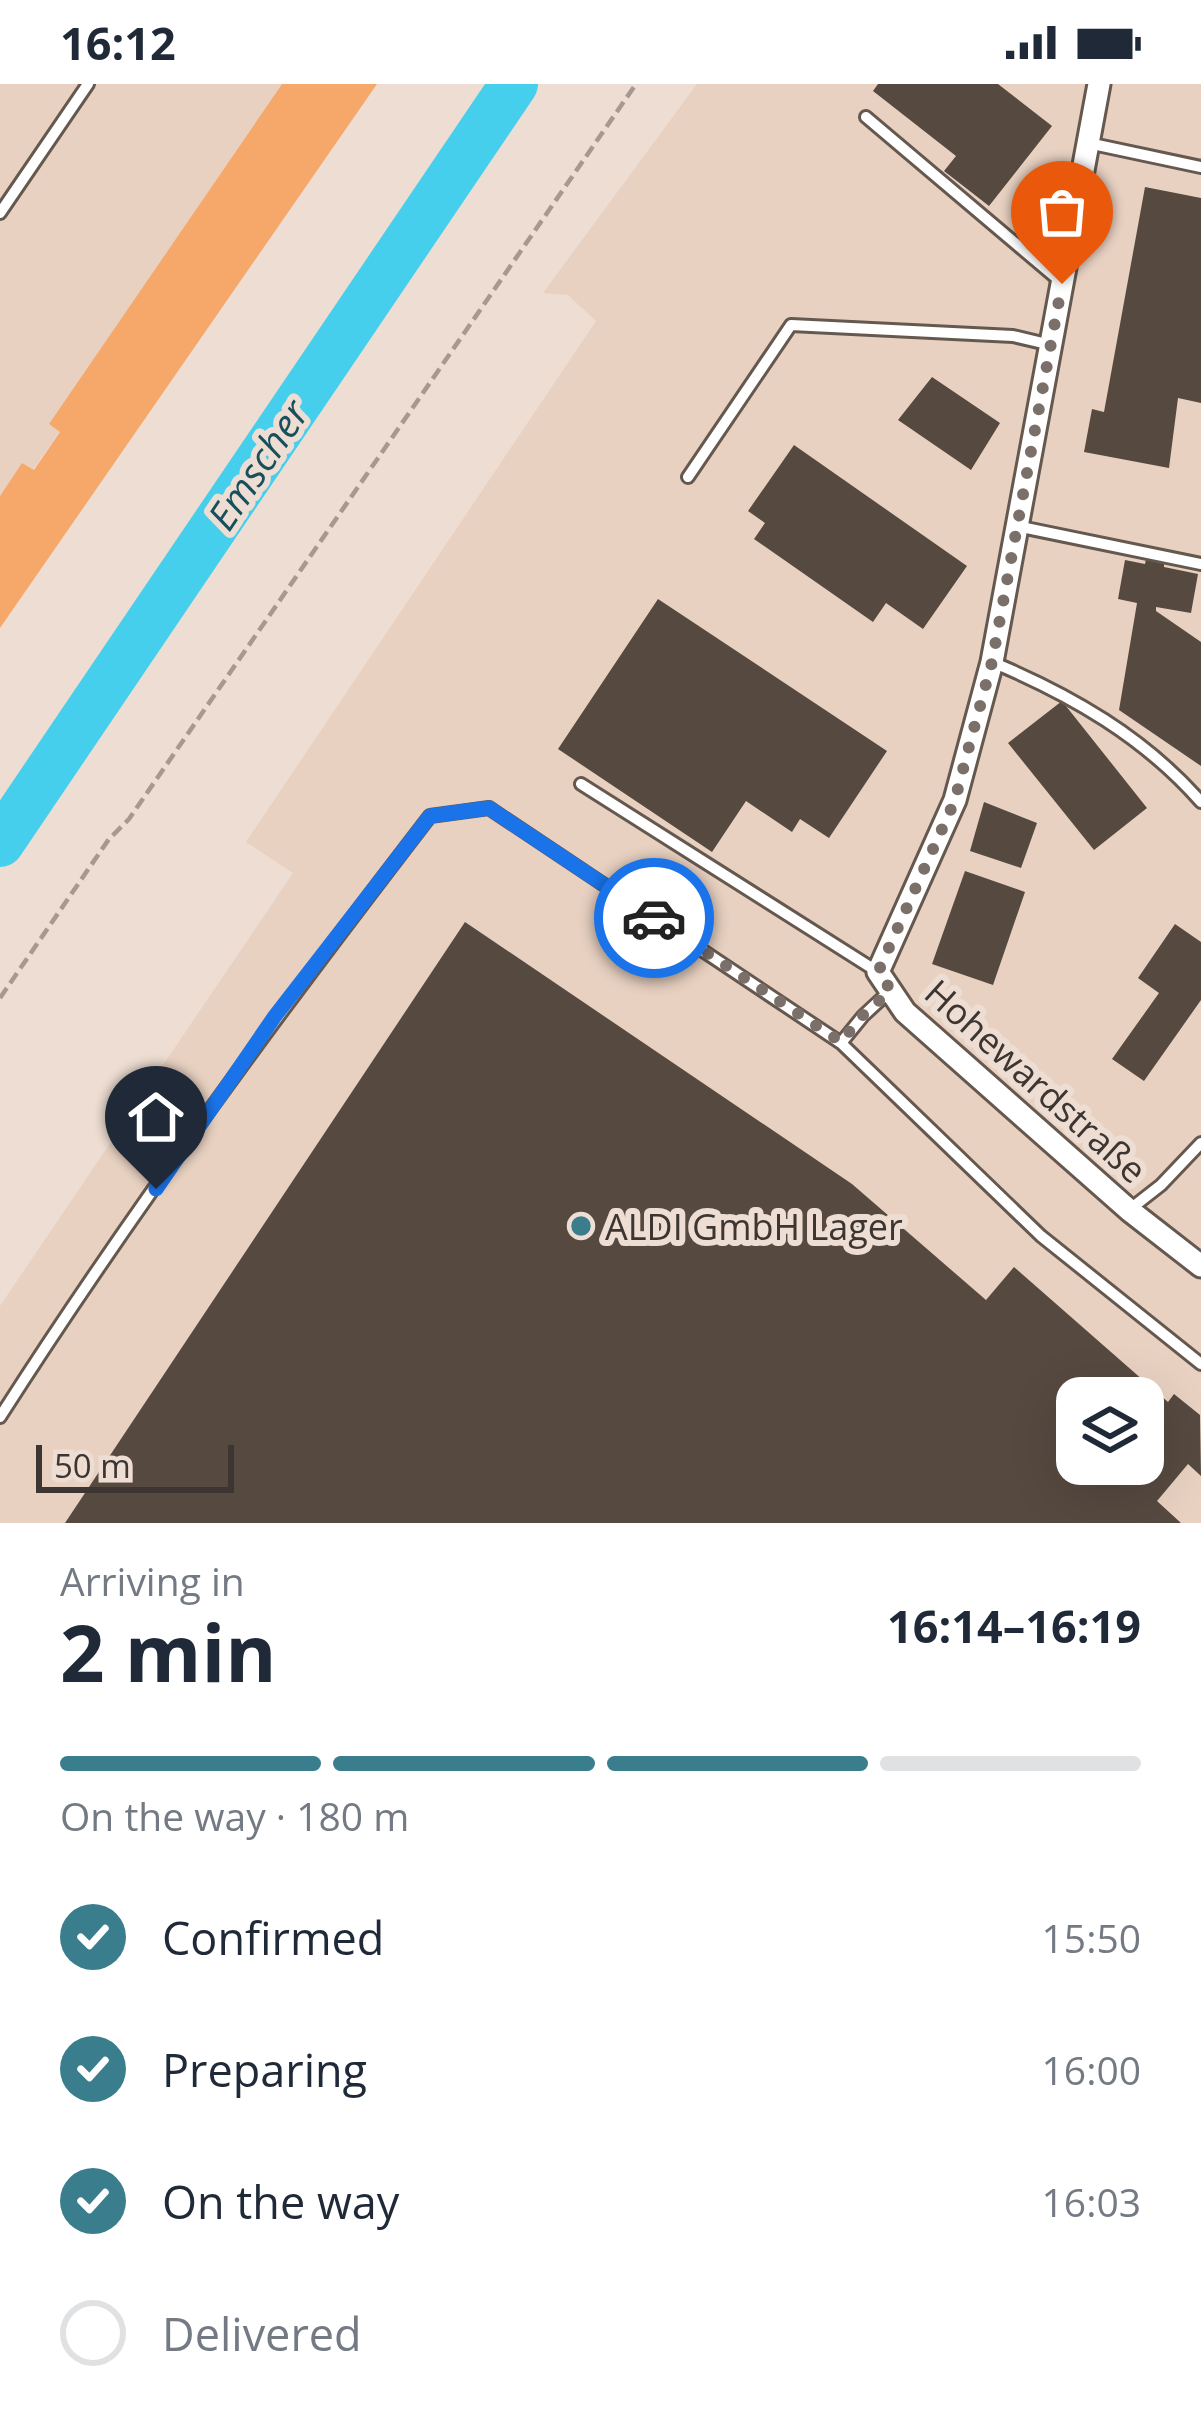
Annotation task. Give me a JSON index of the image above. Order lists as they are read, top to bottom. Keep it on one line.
{"streets":{"street":["Hohewardstraße"]},"water":["Emscher"],"places":["ALDI GmbH Lager"],"scale_bar":"50 m","page":{"status":"16:12","scale":"50 m","heading":["2 min","Arriving in","16:14–16:19"],"bar":"On the way · 180 m","list":[["Confirmed","15:50"],["Preparing","16:00"],["On the way","16:03"],"Delivered"]}}
